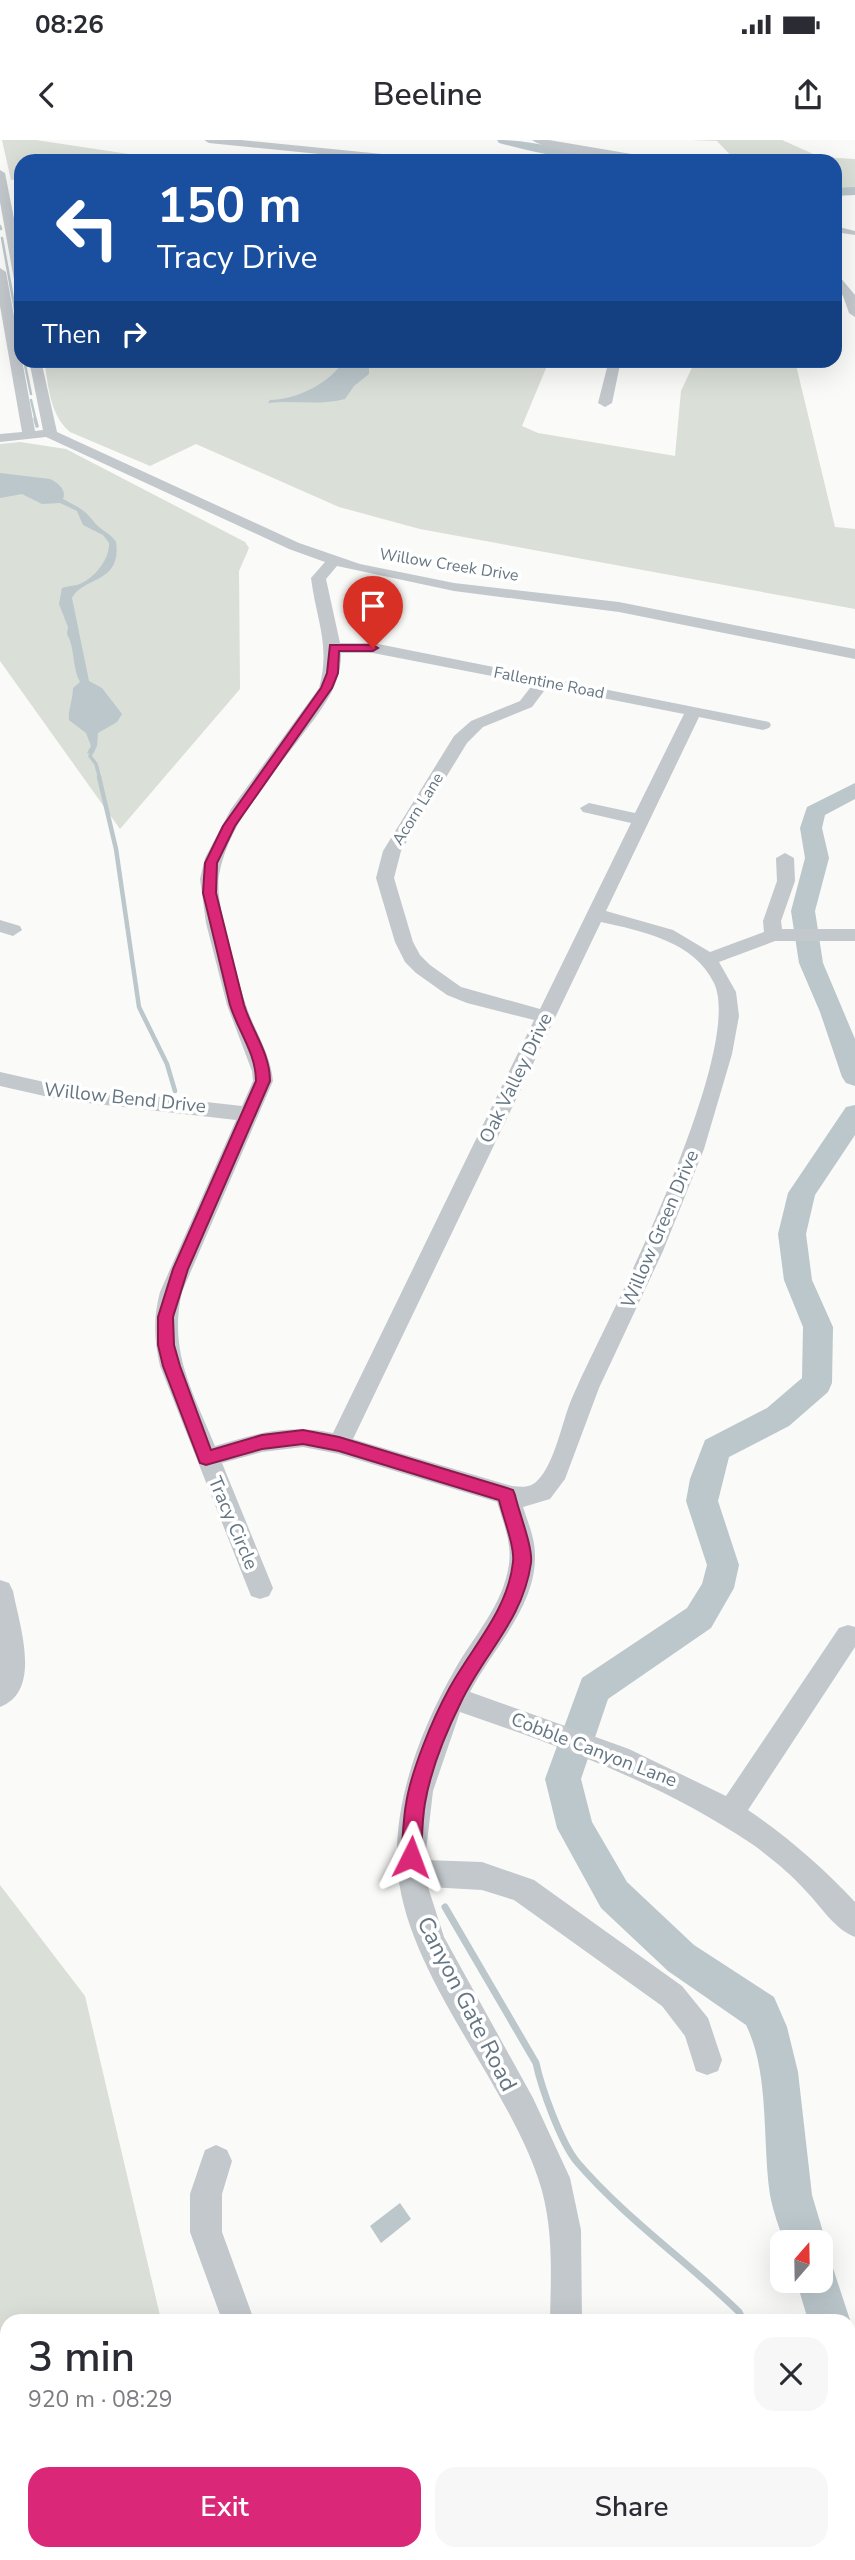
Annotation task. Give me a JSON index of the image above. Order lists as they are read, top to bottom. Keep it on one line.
{"streets":{"street":["Willow Creek Drive","Fallentine Road","Acorn Lane","Oak Valley Drive","Willow Bend Drive","Willow Green Drive","Tracy Circle","Cobble Canyon Lane","Canyon Gate Road"]},"crossings":[["Fallentine Road","Acorn Lane"],["Fallentine Road","Oak Valley Drive"],["Fallentine Road","Tracy Circle"],["Acorn Lane","Oak Valley Drive"],["Oak Valley Drive","Willow Green Drive"],["Willow Bend Drive","Tracy Circle"],["Willow Green Drive","Canyon Gate Road"],["Cobble Canyon Lane","Canyon Gate Road"]],"north":"top","page":{"status":"08:26","header":"Beeline","turn":["150 m","Tracy Drive"],"then":"Then","heading":["3 min","920 m · 08:29"],"buttons":["Exit","Share"]}}
